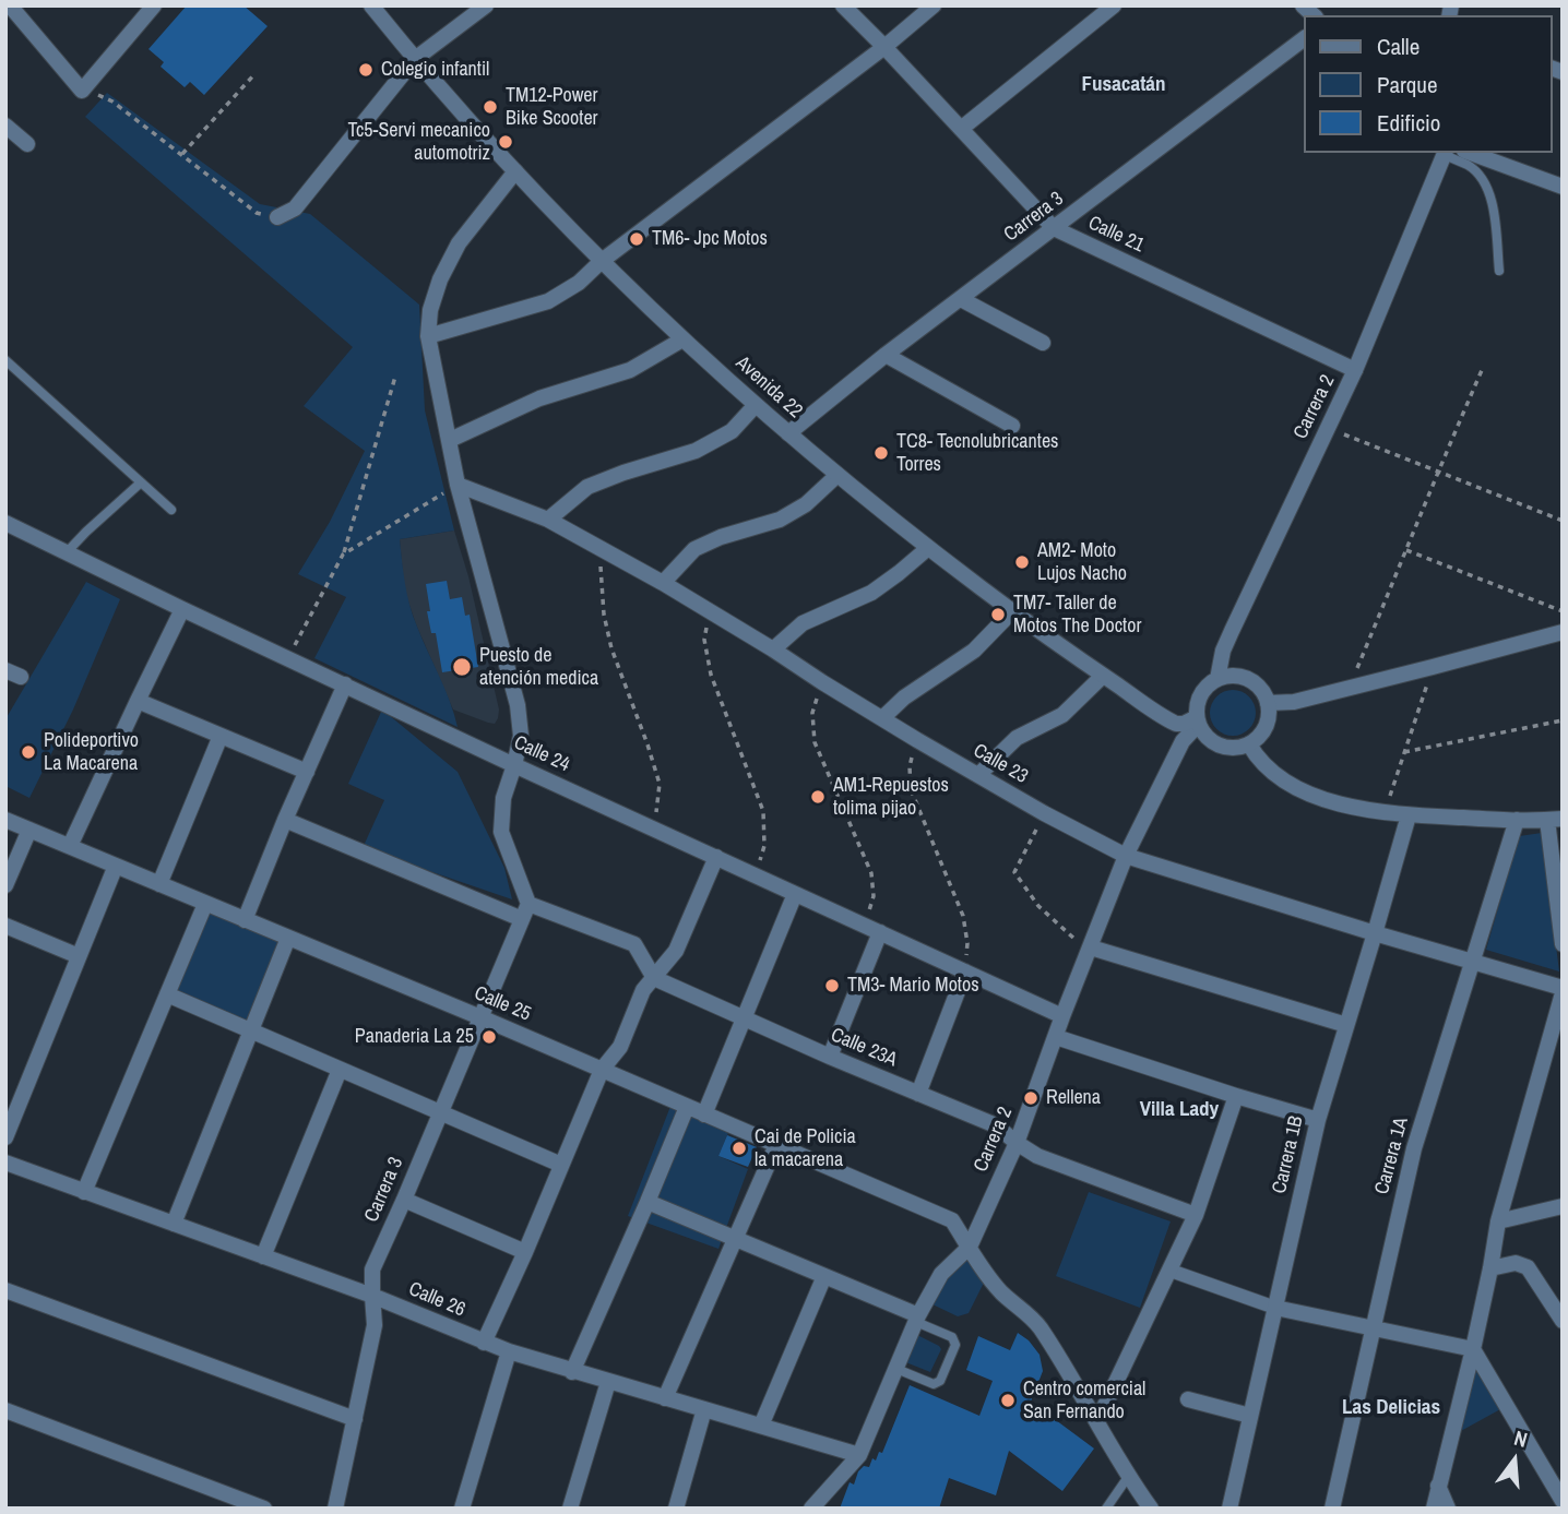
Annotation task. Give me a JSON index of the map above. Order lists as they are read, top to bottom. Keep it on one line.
{"streets":{"street":["Carrera 3","Calle 21","Avenida 22","Carrera 2","Calle 24","Calle 23","Calle 25","Calle 23A","Carrera 1B","Carrera 1A","Calle 26"]},"crossings":[["Carrera 3","Calle 21"],["Carrera 3","Avenida 22"],["Carrera 3","Calle 25"],["Carrera 3","Calle 26"],["Calle 21","Carrera 2"],["Avenida 22","Carrera 2"],["Carrera 2","Calle 24"],["Carrera 2","Calle 23"],["Carrera 2","Calle 25"],["Carrera 2","Calle 23A"],["Carrera 2","Calle 26"],["Calle 23","Carrera 1B"],["Calle 23","Carrera 1A"]],"districts":["Fusacatán","Villa Lady","Las Delicias"],"places":["Colegio infantil","TM12-Power Bike Scooter","Tc5-Servi mecanico automotriz","TM6- Jpc Motos","TC8- Tecnolubricantes Torres","AM2- Moto Lujos Nacho","TM7- Taller de Motos The Doctor","Puesto de atención medica","Polideportivo La Macarena","AM1-Repuestos tolima pijao","TM3- Mario Motos","Panaderia La 25","Rellena","Cai de Policia la macarena","Centro comercial San Fernando"],"legend":["Calle","Parque","Edificio"],"north":"top"}
